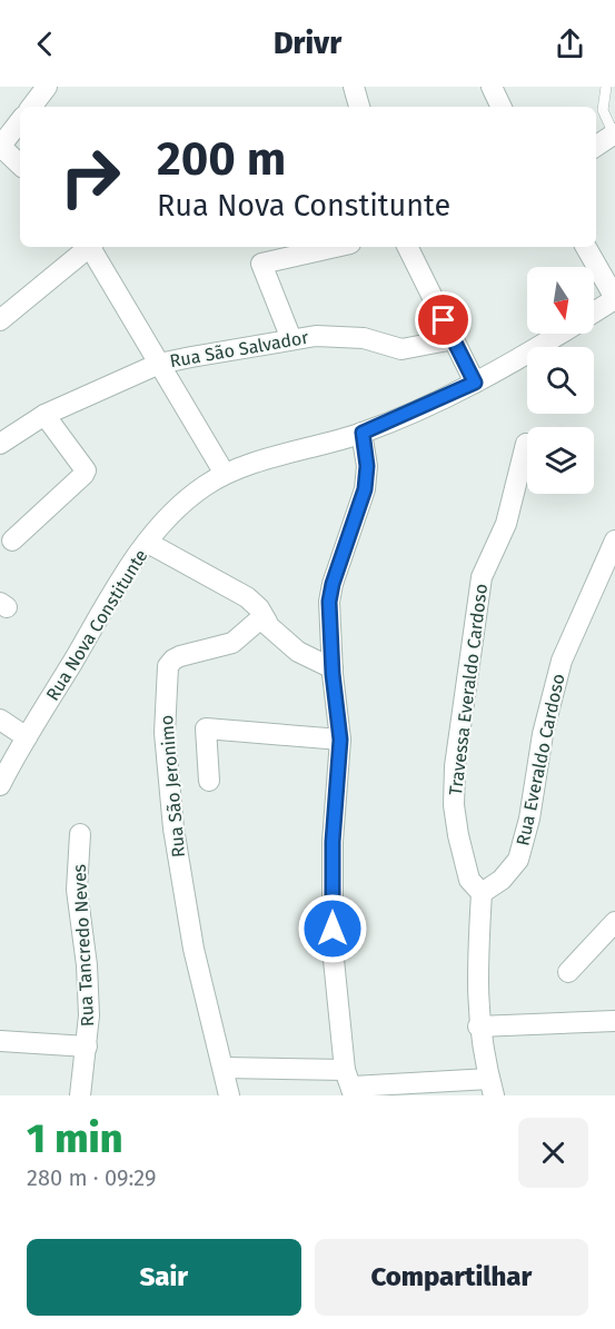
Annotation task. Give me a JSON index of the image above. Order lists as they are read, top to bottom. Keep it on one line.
{"streets":{"street":["Rua São Salvador","Rua Nova Constitunte","Travessa Everaldo Cardoso","Rua Everaldo Cardoso","Rua São Jeronimo","Rua Tancredo Neves"]},"crossings":[["Travessa Everaldo Cardoso","Rua Everaldo Cardoso"]],"north":"bottom","page":{"header":"Drivr","turn":["200 m","Rua Nova Constitunte"],"heading":["1 min","280 m · 09:29"],"buttons":["Sair","Compartilhar"]}}
